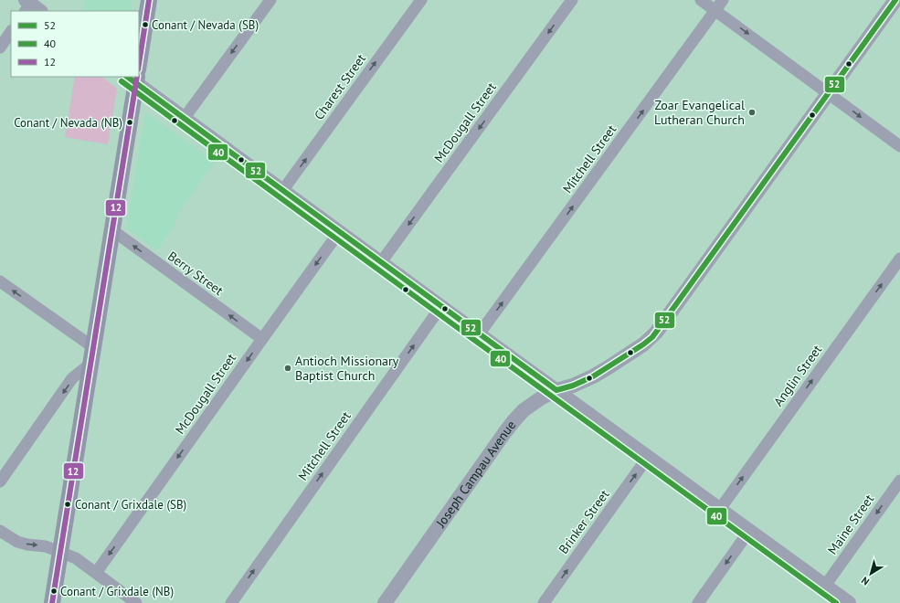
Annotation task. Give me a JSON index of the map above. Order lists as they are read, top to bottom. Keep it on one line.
{"streets":{"street":["Charest Street","McDougall Street","Mitchell Street","Berry Street","Anglin Street","Joseph Campau Avenue","Brinker Street","Maine Street"]},"crossings":[["McDougall Street","Berry Street"]],"one_way":["Charest Street","McDougall Street","Mitchell Street","Berry Street","Anglin Street","Brinker Street","Maine Street"],"places":["Conant / Nevada (SB)","Zoar Evangelical Lutheran Church","Conant / Nevada (NB)","Antioch Missionary Baptist Church","Conant / Grixdale (SB)","Conant / Grixdale (NB)"],"lines":["transit line 52","transit line 12","transit line 40"],"legend":["52","40","12"],"north":"bottom left"}
